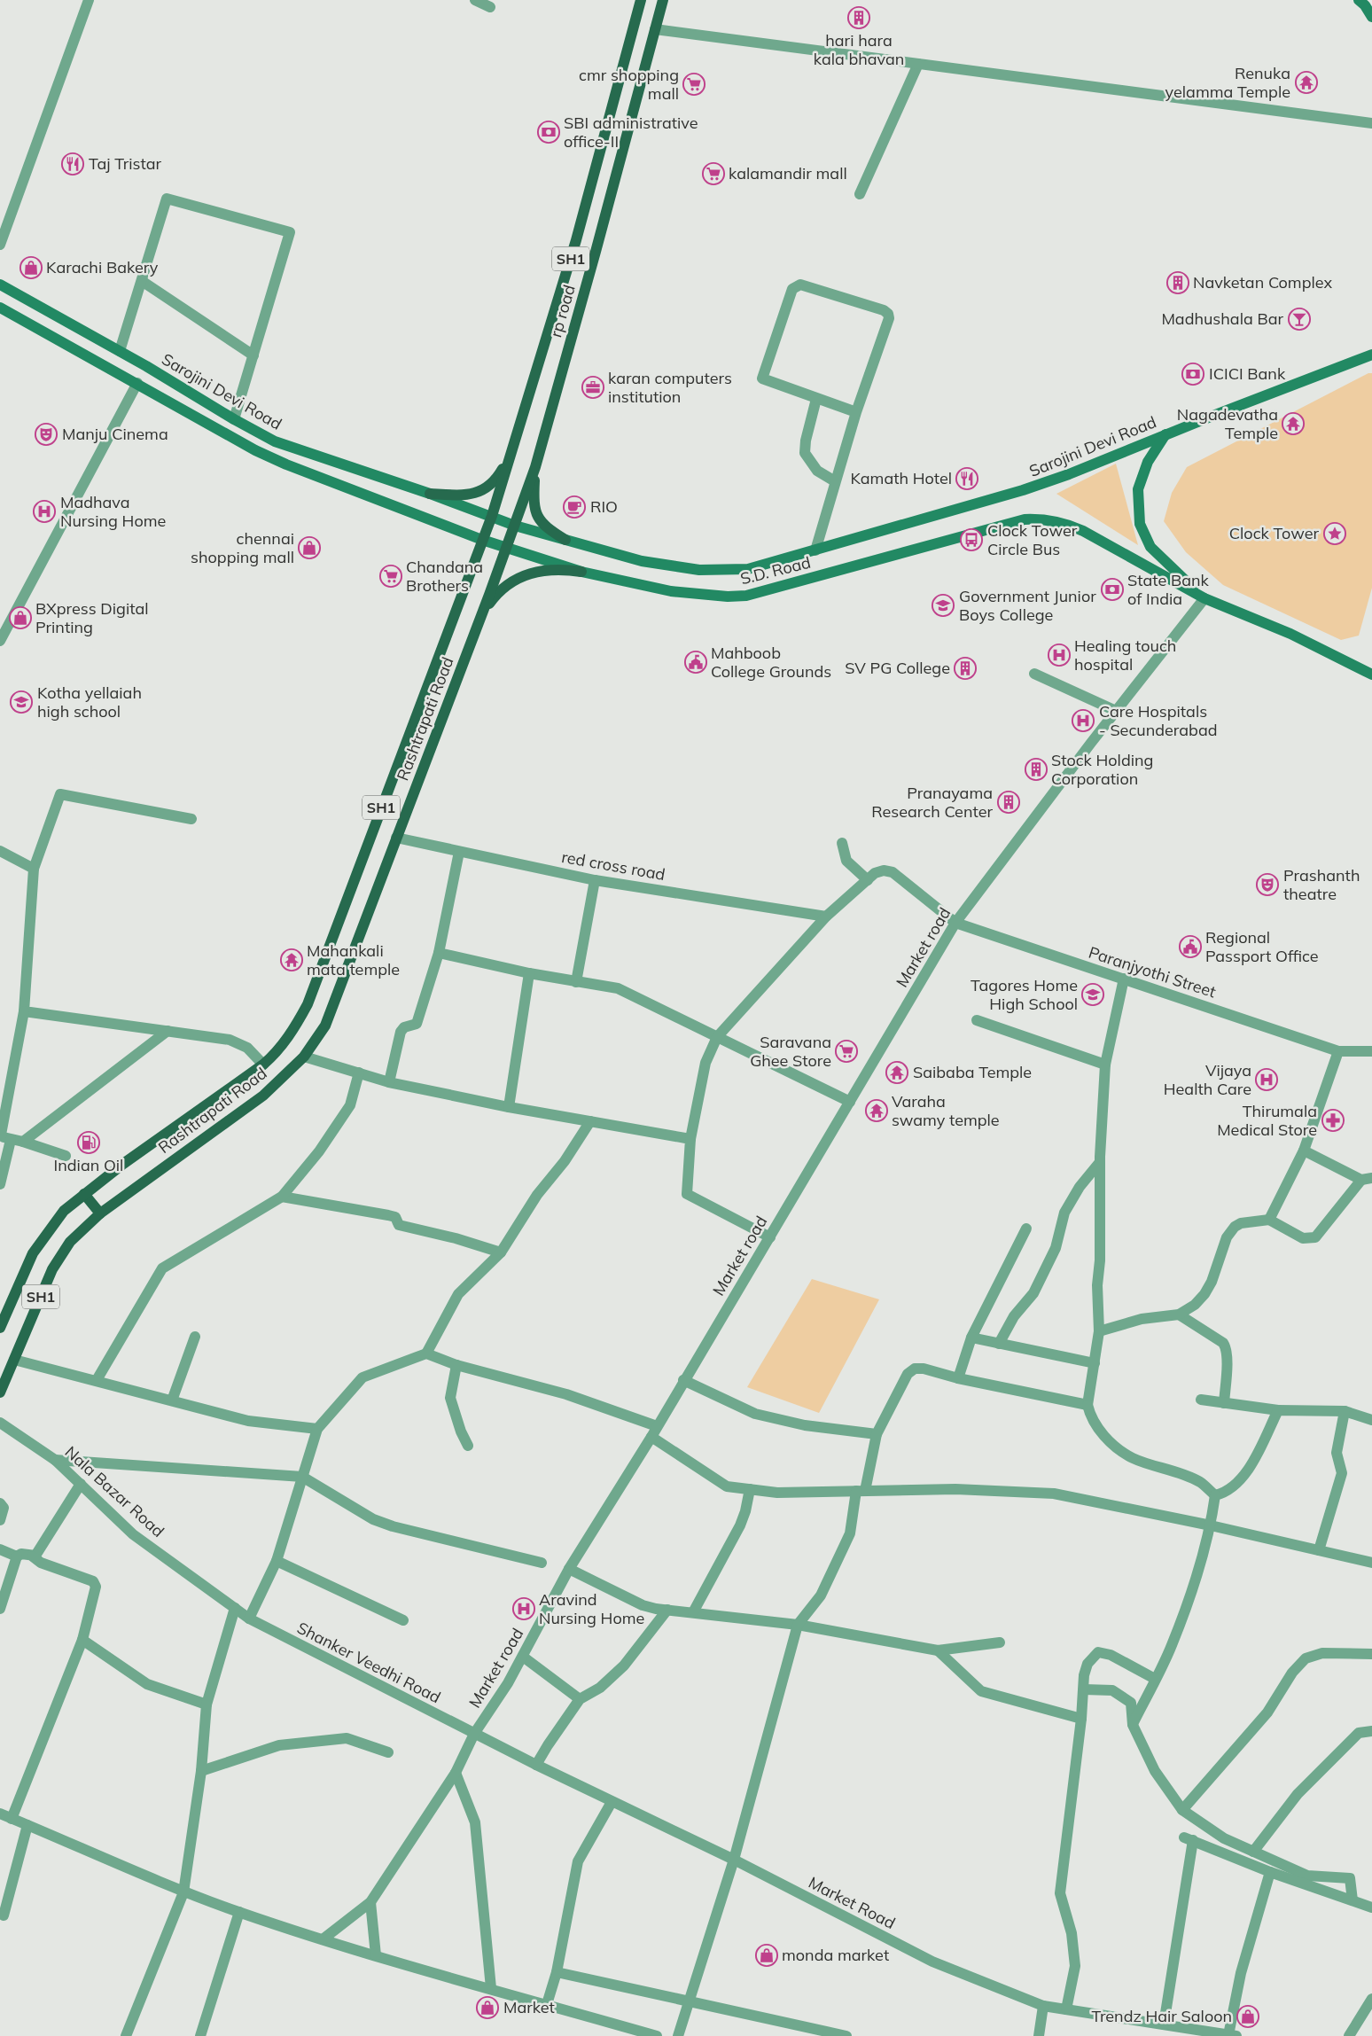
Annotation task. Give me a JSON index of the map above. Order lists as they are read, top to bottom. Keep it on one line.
{"streets":{"main road":["SH1","rp road","Sarojini Devi Road","S.D. Road","Rashtrapati Road"],"street":["red cross road","Market road","Paranjyothi Street","Nala Bazar Road","Shanker Veedhi Road","Market Road"]},"crossings":[["SH1","rp road"],["SH1","Sarojini Devi Road"],["SH1","S.D. Road"],["SH1","Rashtrapati Road"],["rp road","Sarojini Devi Road"],["rp road","S.D. Road"],["rp road","Rashtrapati Road"],["Sarojini Devi Road","S.D. Road"],["Sarojini Devi Road","Rashtrapati Road"],["S.D. Road","Rashtrapati Road"],["S.D. Road","Market road"],["Rashtrapati Road","red cross road"],["Market road","Paranjyothi Street"],["Market road","Shanker Veedhi Road"],["Market road","Market Road"],["Nala Bazar Road","Shanker Veedhi Road"],["Shanker Veedhi Road","Market Road"]],"places":{"building":["hari hara kala bhavan","Navketan Complex","SV PG College","Stock Holding Corporation","Pranayama Research Center"],"temple":["Renuka yelamma Temple","Nagadevatha Temple","Mahankali mata temple","Saibaba Temple","Varaha swamy temple"],"supermarket":["cmr shopping mall","kalamandir mall","Chandana Brothers","Saravana Ghee Store"],"bank":["SBI administrative office-II","ICICI Bank","State Bank of India"],"restaurant":["Taj Tristar","Kamath Hotel"],"shop":["Karachi Bakery","chennai shopping mall","BXpress Digital Printing","monda market","Market","Trendz Hair Saloon"],"bar":["Madhushala Bar"],"office":["karan computers institution"],"theatre":["Manju Cinema","Prashanth theatre"],"cafe":["RIO"],"hospital":["Madhava Nursing Home","Healing touch hospital","Care Hospitals - Secunderabad","Vijaya Health Care","Aravind Nursing Home"],"place":["Clock Tower"],"bus stop":["Clock Tower Circle Bus"],"school or university":["Government Junior Boys College","Kotha yellaiah high school","Tagores Home High School"],"public building":["Mahboob College Grounds","Regional Passport Office"],"pharmacy":["Thirumala Medical Store"],"fuel station":["Indian Oil"]}}
